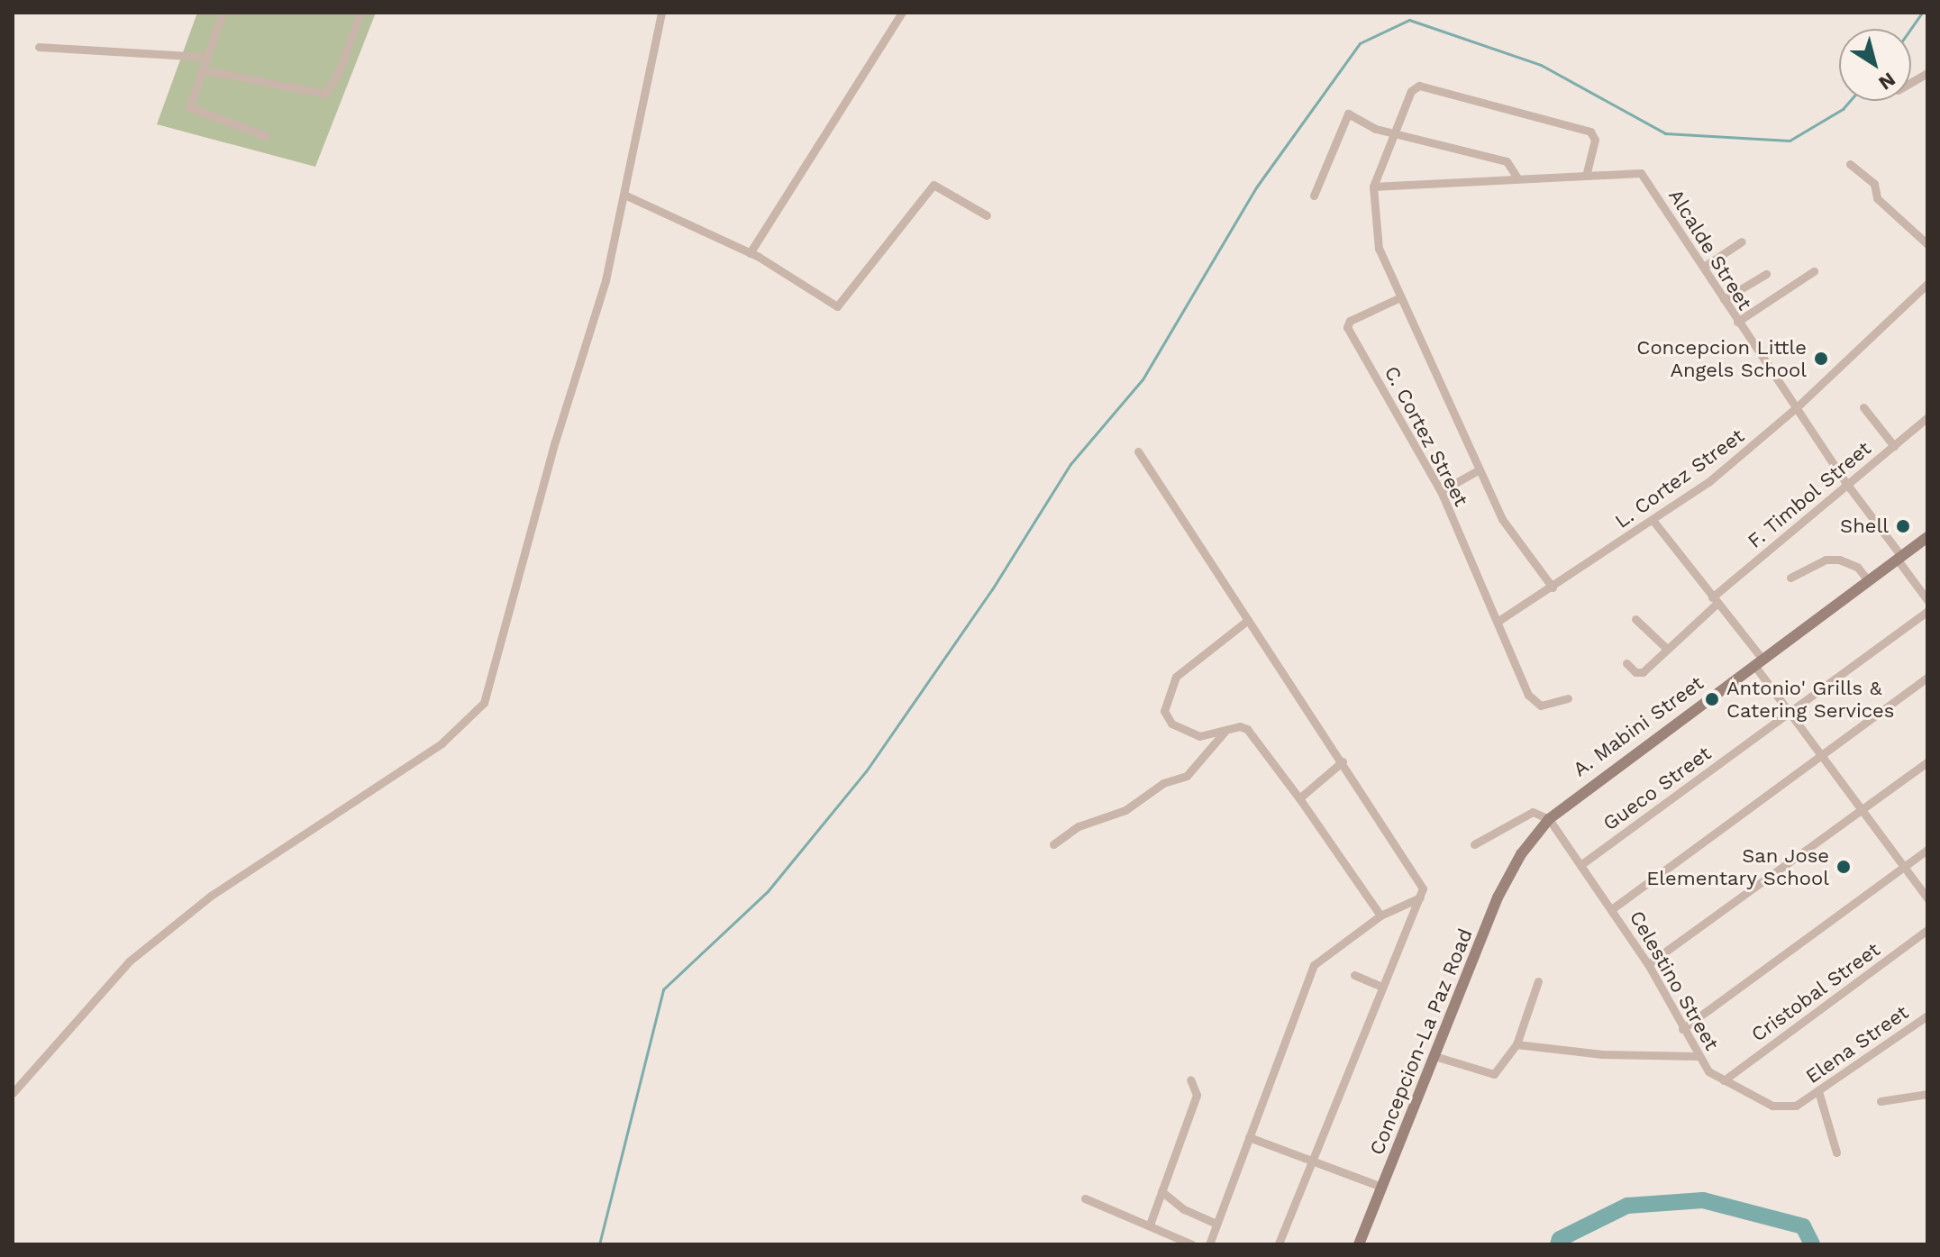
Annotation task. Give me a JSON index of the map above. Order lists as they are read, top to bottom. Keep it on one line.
{"streets":{"main road":["A. Mabini Street","Concepcion-La Paz Road"],"street":["Alcalde Street","C. Cortez Street","L. Cortez Street","F. Timbol Street","Gueco Street","Celestino Street","Cristobal Street","Elena Street"]},"crossings":[["Alcalde Street","L. Cortez Street"],["Alcalde Street","F. Timbol Street"],["Alcalde Street","A. Mabini Street"],["C. Cortez Street","L. Cortez Street"],["A. Mabini Street","Celestino Street"],["A. Mabini Street","Concepcion-La Paz Road"],["Gueco Street","Celestino Street"],["Celestino Street","Cristobal Street"],["Celestino Street","Elena Street"]],"places":["Concepcion Little Angels School","Shell","Antonio' Grills & Catering Services","San Jose Elementary School"],"north":"bottom right"}
